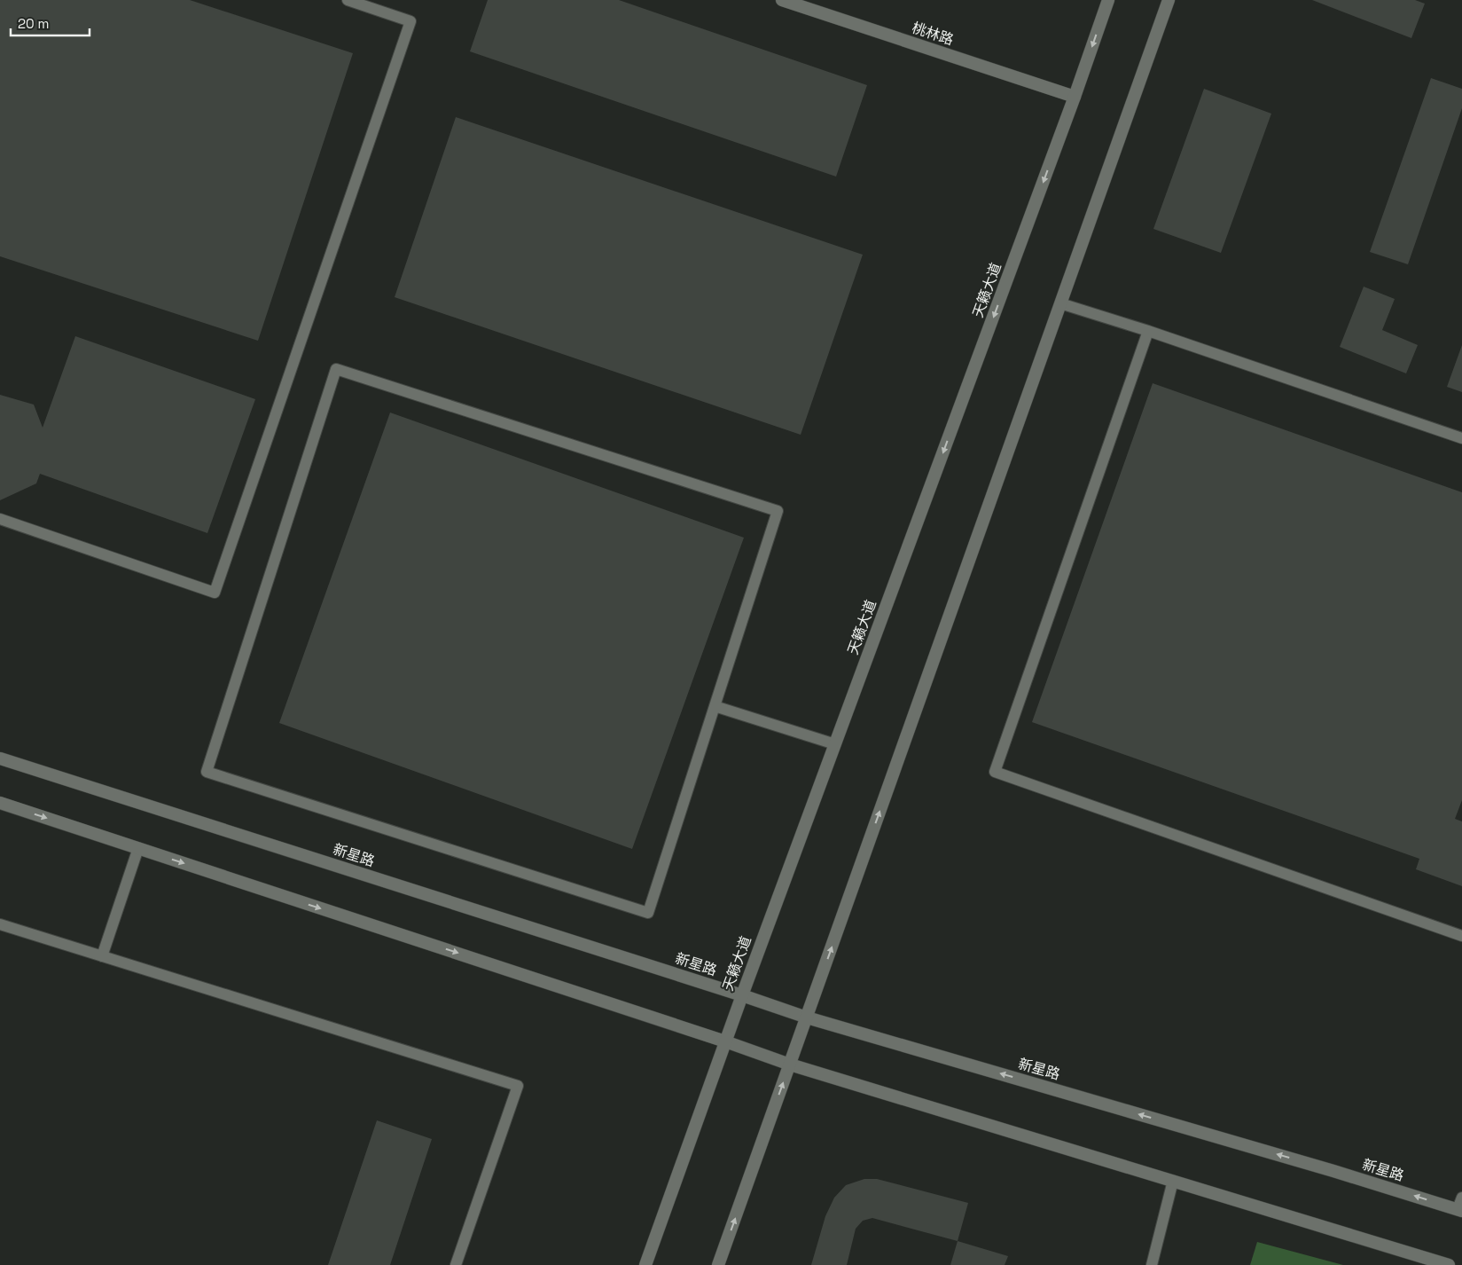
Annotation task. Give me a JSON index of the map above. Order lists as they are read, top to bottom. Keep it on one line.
{"streets":{"street":["桃林路","天籁大道","新星路"]},"crossings":[["桃林路","天籁大道"],["天籁大道","新星路"]],"scale_bar":"20 m"}
